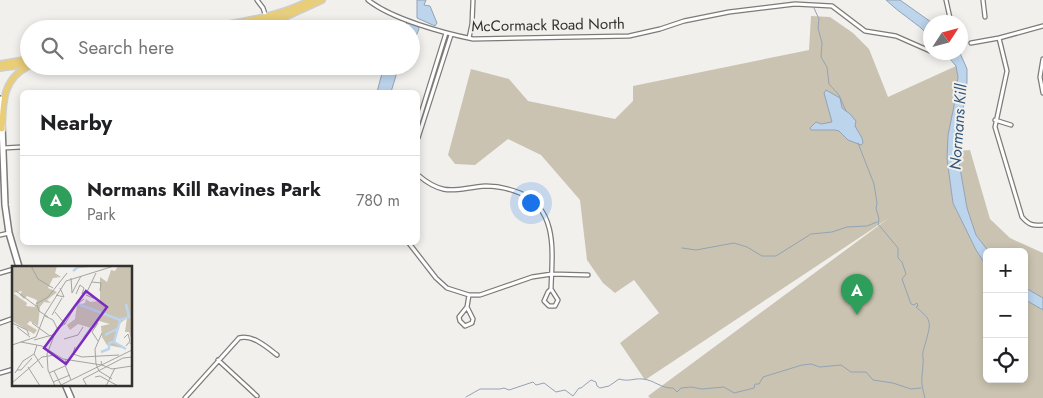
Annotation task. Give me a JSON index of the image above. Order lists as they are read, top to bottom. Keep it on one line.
{"streets":{"street":["McCormack Road North"]},"water":["Normans Kill"],"north":"top right","page":{"search":"Search here","heading":"Nearby","list":[{"mark":"A","name":"Normans Kill Ravines Park","note":"Park","value":"780 m"}],"map_buttons":["+","−"],"pins":"A"}}
